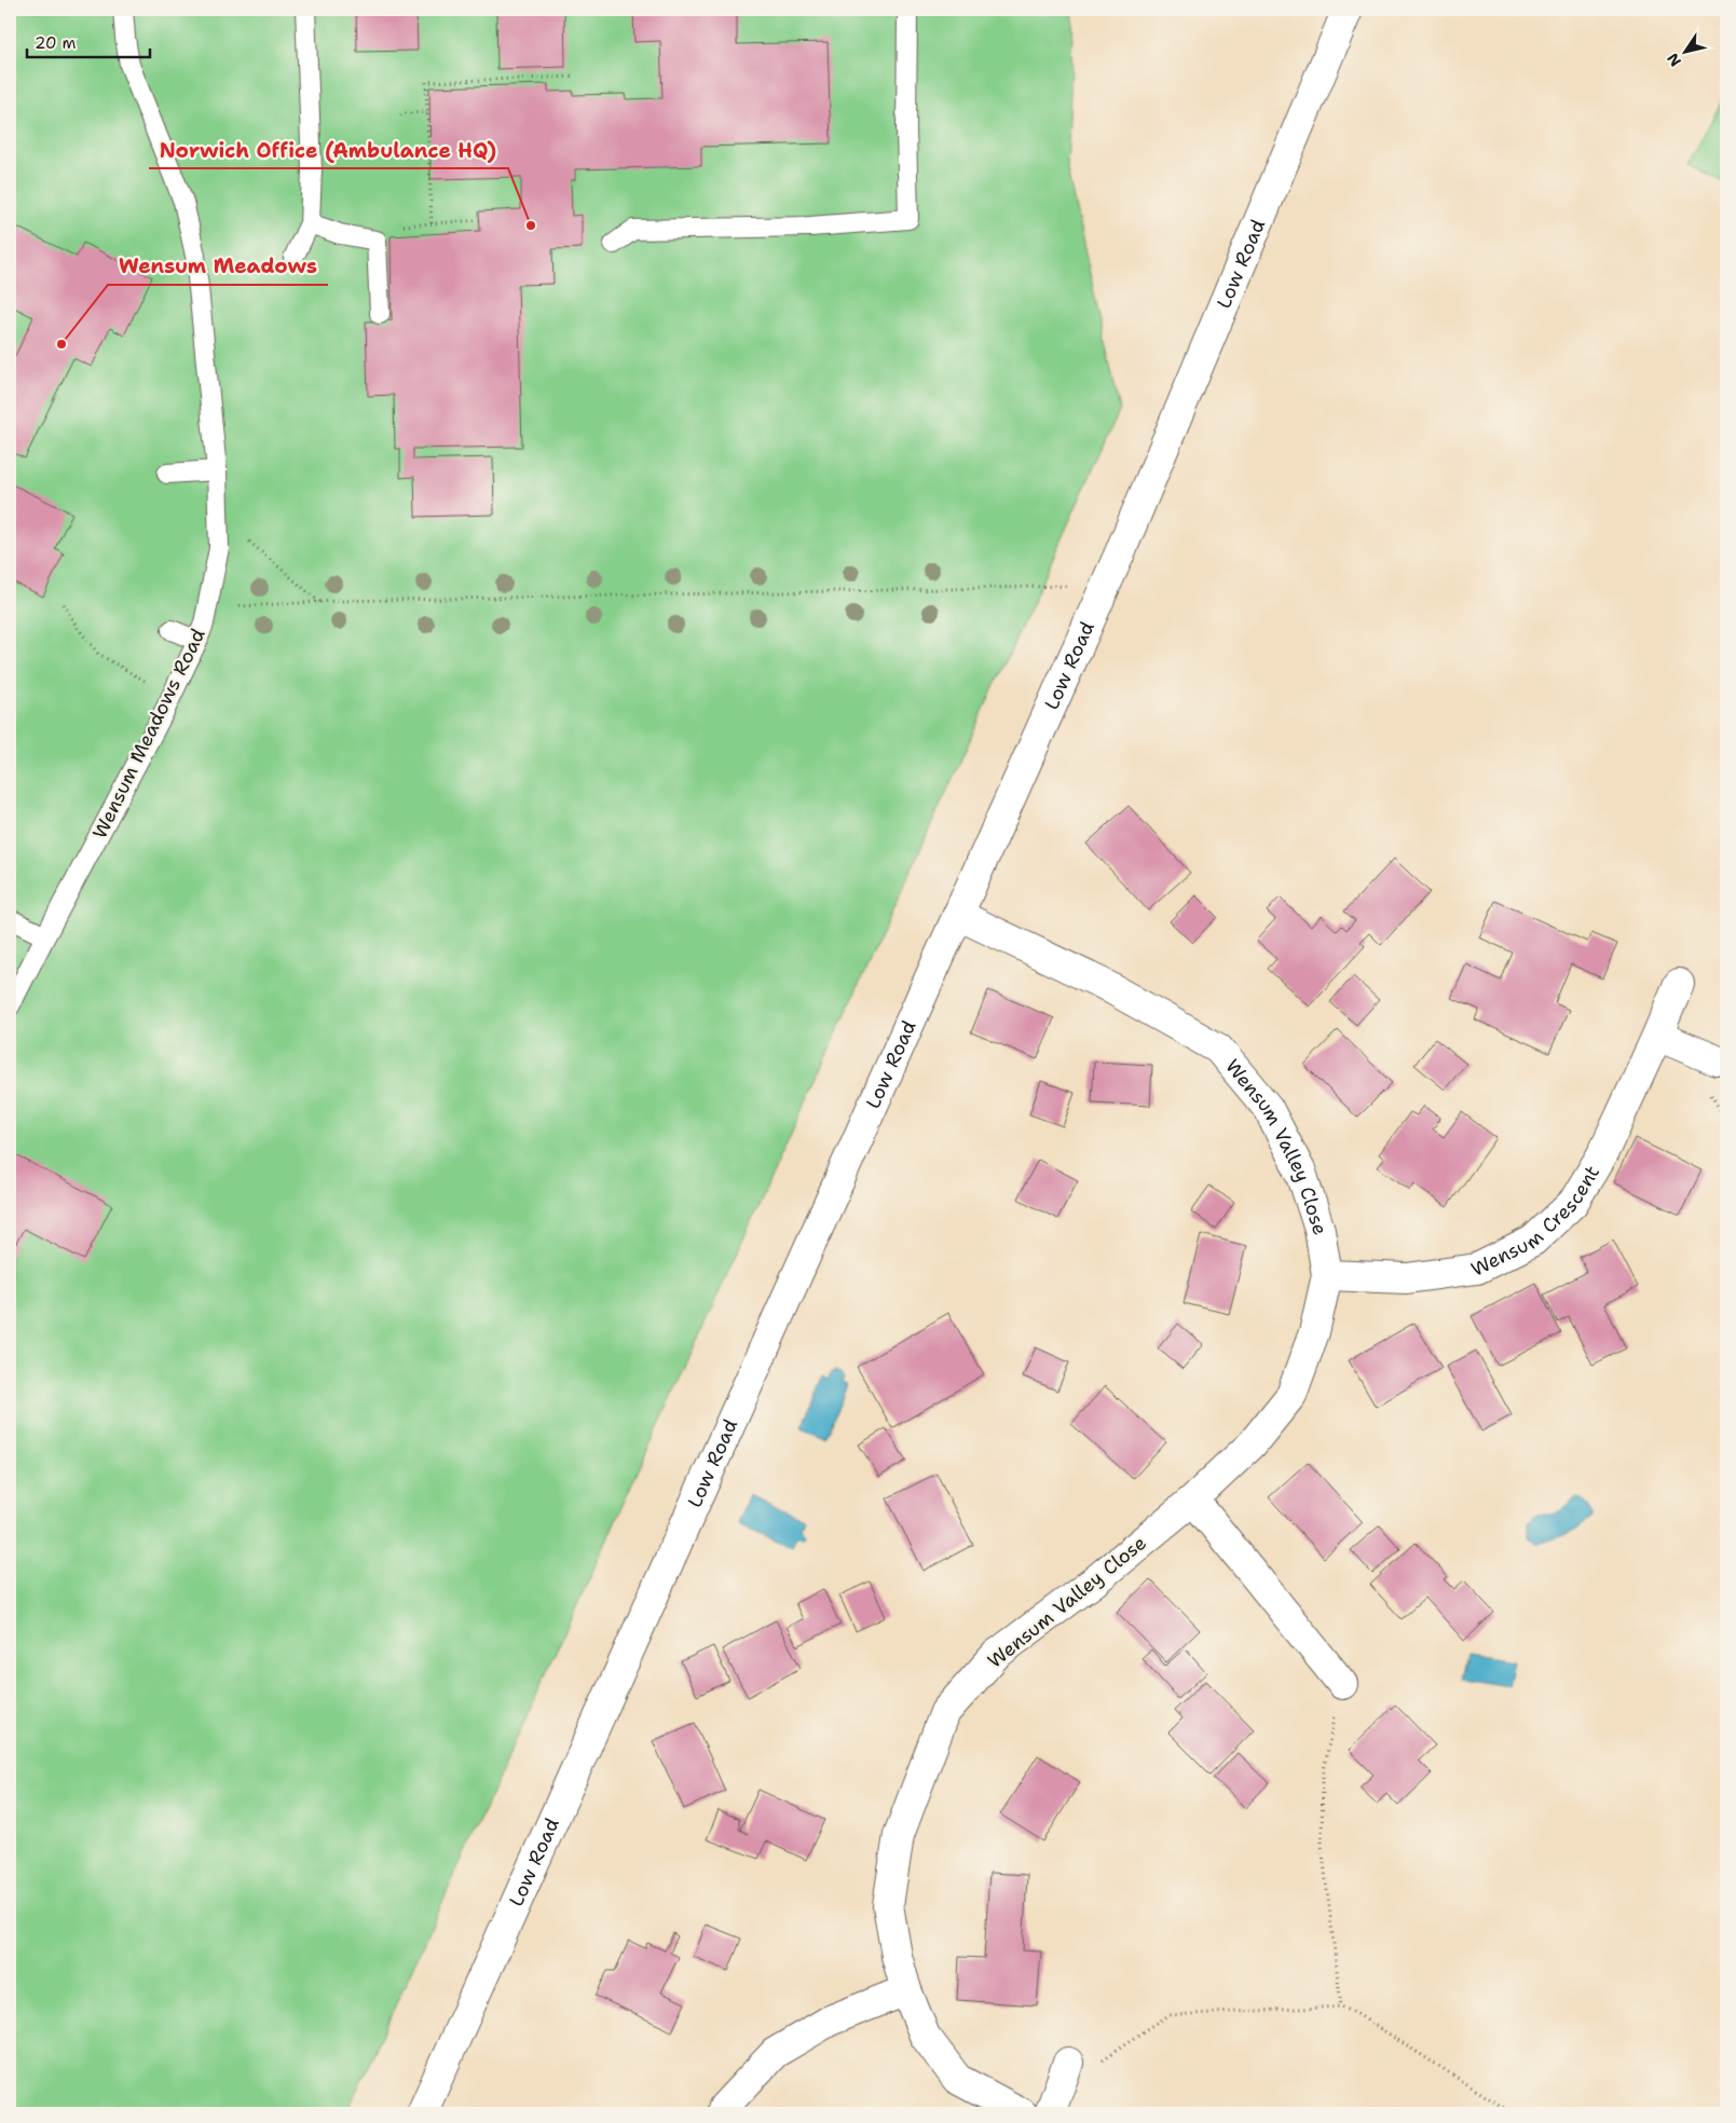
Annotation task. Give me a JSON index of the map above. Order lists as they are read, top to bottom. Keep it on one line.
{"streets":{"street":["Low Road","Wensum Valley Close","Wensum Crescent"],"lane":["Wensum Meadows Road"]},"crossings":[["Low Road","Wensum Valley Close"],["Wensum Valley Close","Wensum Crescent"]],"places":["Norwich Office (Ambulance HQ)","Wensum Meadows"],"scale_bar":"20 m","north":"bottom left"}
